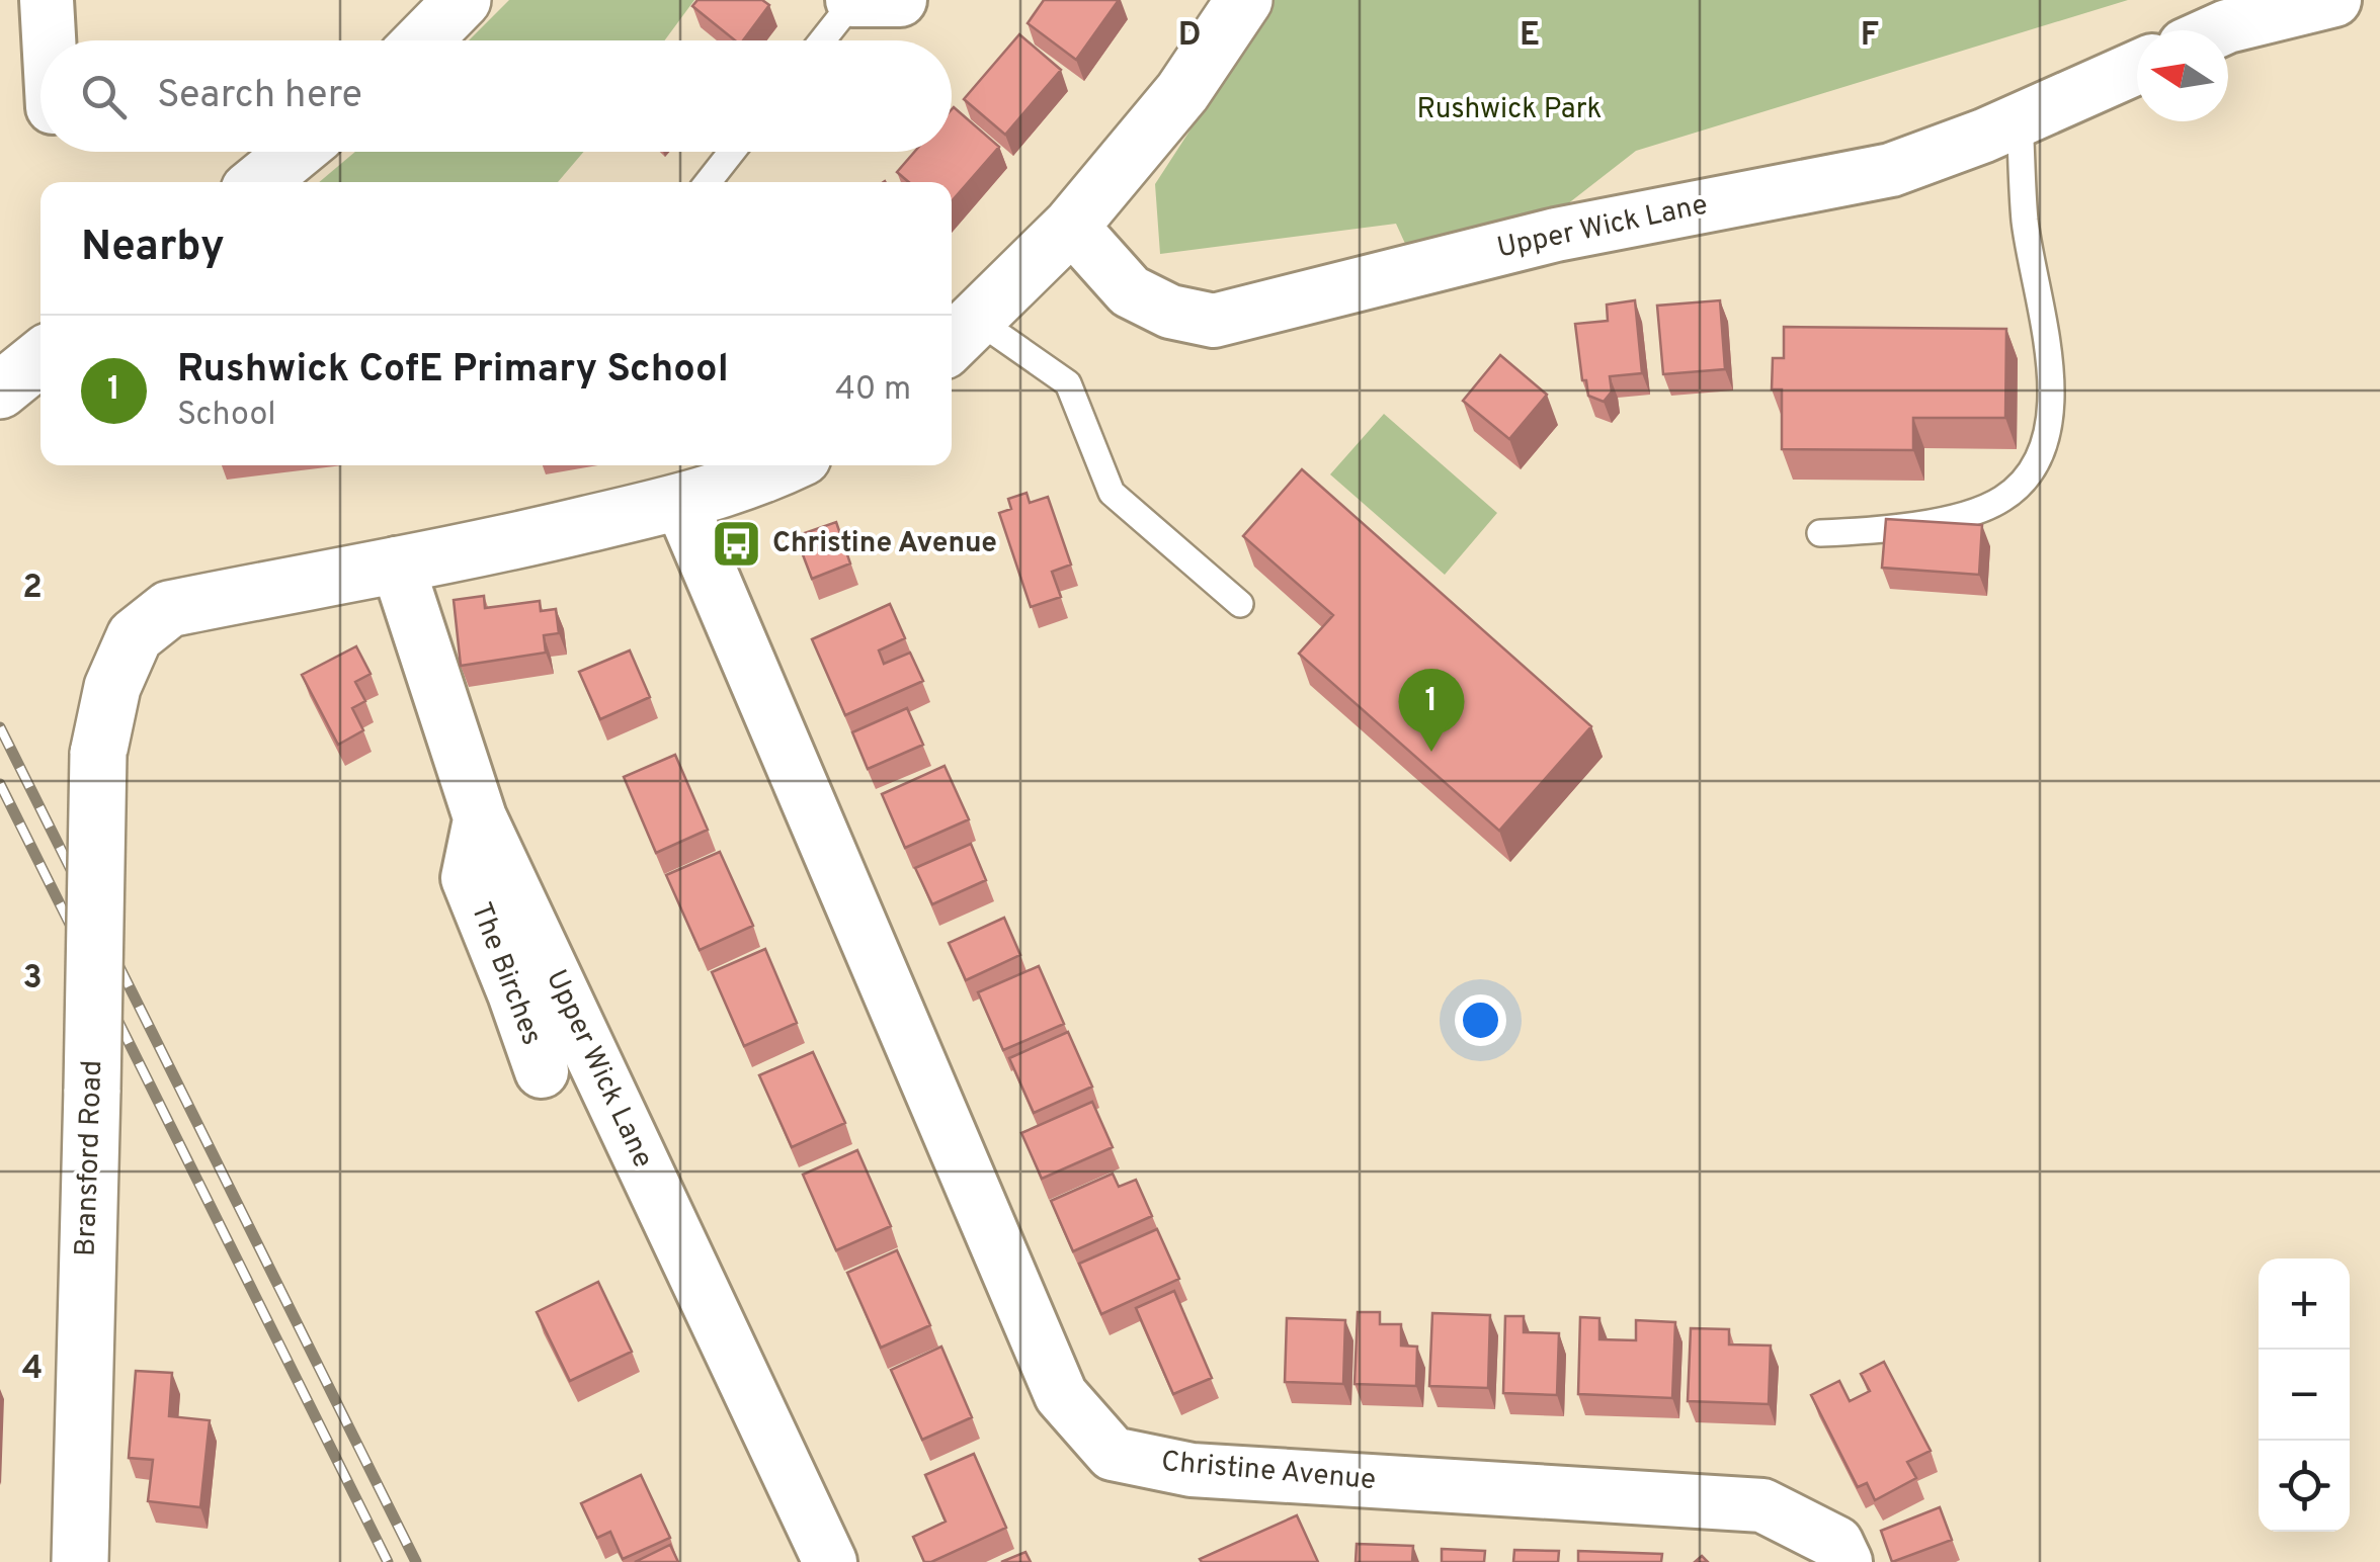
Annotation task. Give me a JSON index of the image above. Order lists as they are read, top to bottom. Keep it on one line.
{"streets":{"main road":["Bransford Road"],"street":["Upper Wick Lane","The Birches","Christine Avenue"]},"crossings":[["Upper Wick Lane","The Birches"],["Upper Wick Lane","Bransford Road"]],"parks":["Rushwick Park"],"places":{"bus stop":["Christine Avenue"]},"north":"left","page":{"search":"Search here","heading":"Nearby","list":[{"mark":"1","name":"Rushwick CofE Primary School","note":"School","value":"40 m"}],"pins":"1","map_buttons":["+","−"]},"grid":{"columns":["D","E","F"],"rows":["2","3","4"]}}
